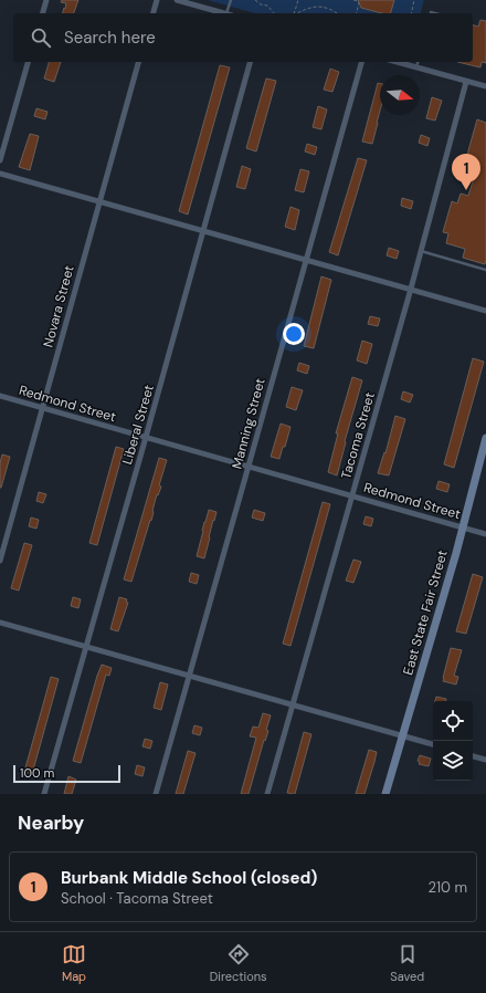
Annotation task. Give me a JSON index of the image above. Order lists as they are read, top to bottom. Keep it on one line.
{"streets":{"street":["Novara Street","Redmond Street","Manning Street","Liberal Street","Tacoma Street","East State Fair Street"]},"crossings":[["Novara Street","Redmond Street"],["Redmond Street","Manning Street"],["Redmond Street","Liberal Street"],["Redmond Street","Tacoma Street"],["Redmond Street","East State Fair Street"]],"scale_bar":"100 m","north":"right","page":{"search":"Search here","pins":"1","scale":"100 m","heading":"Nearby","list":[{"mark":"1","name":"Burbank Middle School (closed)","note":"School · Tacoma Street","value":"210 m"}],"nav":["Map","Directions","Saved"]}}
